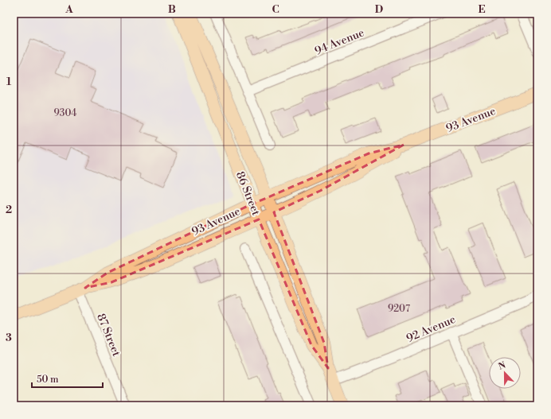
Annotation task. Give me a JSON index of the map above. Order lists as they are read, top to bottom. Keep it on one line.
{"streets":{"main road":["93 Avenue","86 Street"],"street":["94 Avenue","92 Avenue","87 Street"]},"crossings":[["93 Avenue","86 Street"],["93 Avenue","87 Street"],["86 Street","92 Avenue"]],"house_numbers":["9304","9207"],"scale_bar":"50 m","north":"top","grid":{"columns":["A","B","C","D","E"],"rows":["1","2","3"]}}
